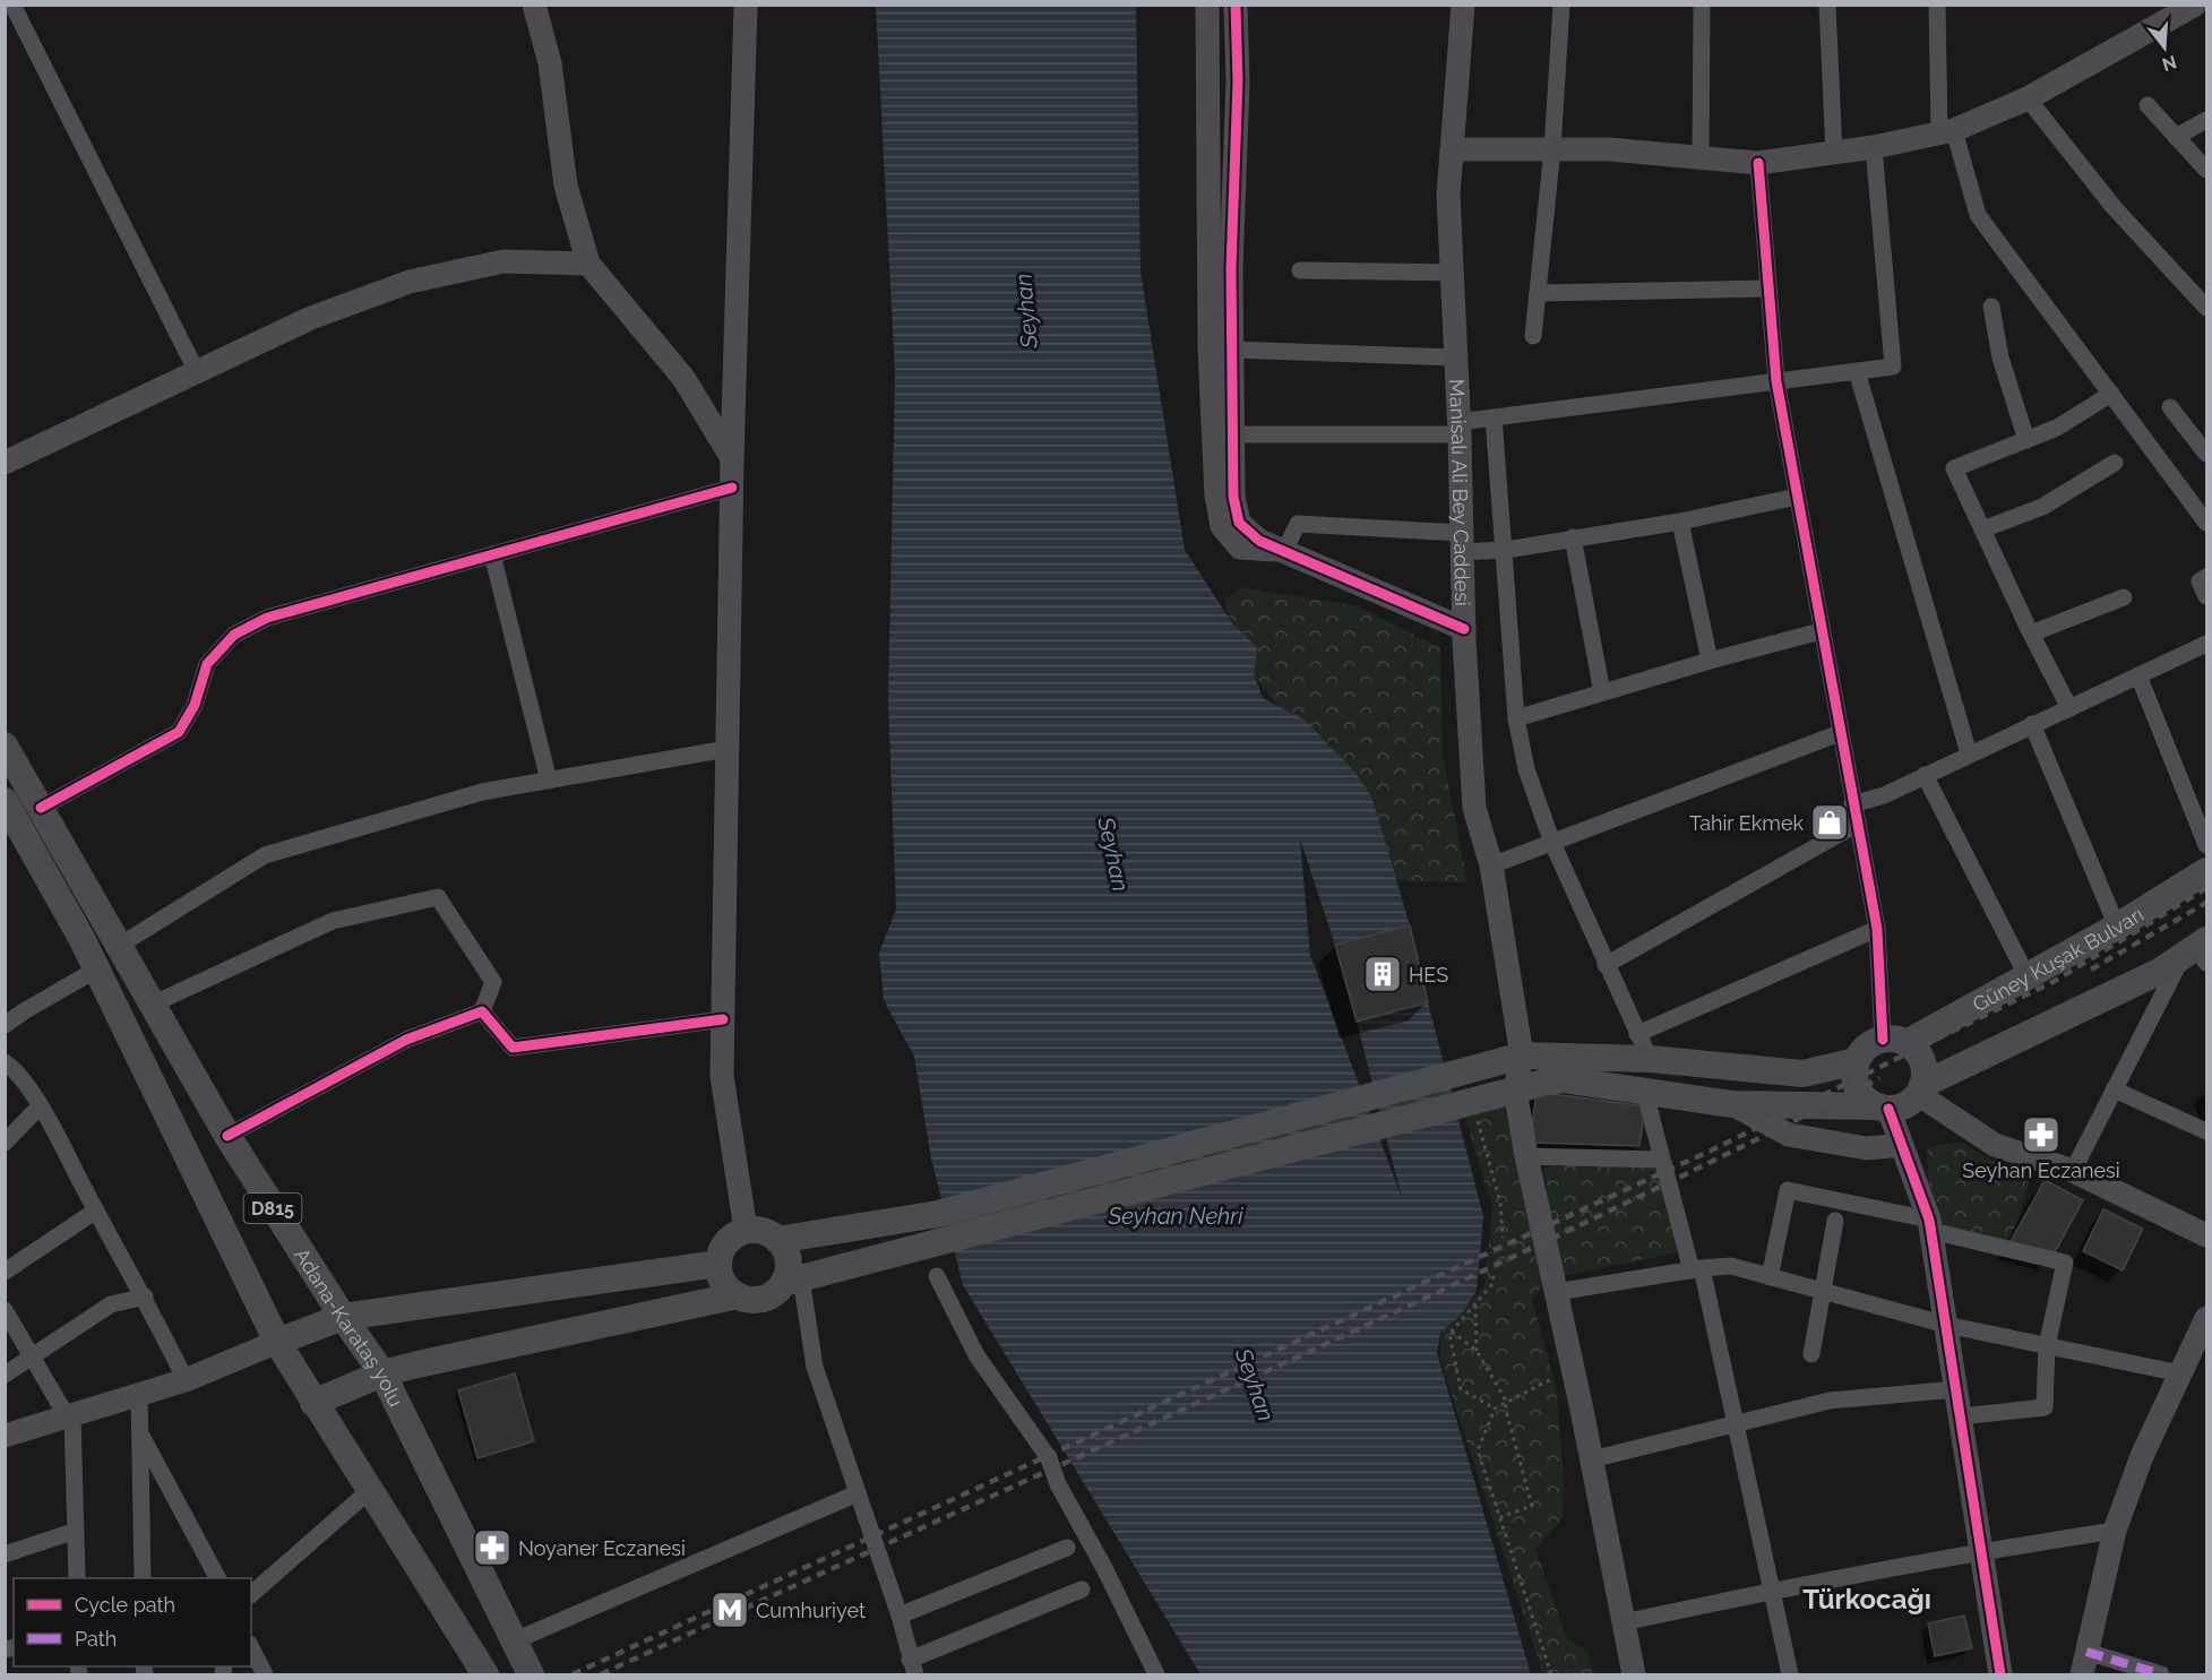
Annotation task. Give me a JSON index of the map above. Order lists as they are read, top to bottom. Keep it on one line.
{"streets":{"main road":["Manisalı Ali Bey Caddesi","Güney Kuşak Bulvarı","D815","Adana-Karataş yolu"]},"districts":["Türkocağı"],"water":["Seyhan","Seyhan Nehri"],"places":{"shop":["Tahir Ekmek"],"building":["HES"],"pharmacy":["Seyhan Eczanesi","Noyaner Eczanesi"],"metro station":["Cumhuriyet"]},"legend":["Cycle path","Path"],"north":"bottom"}
